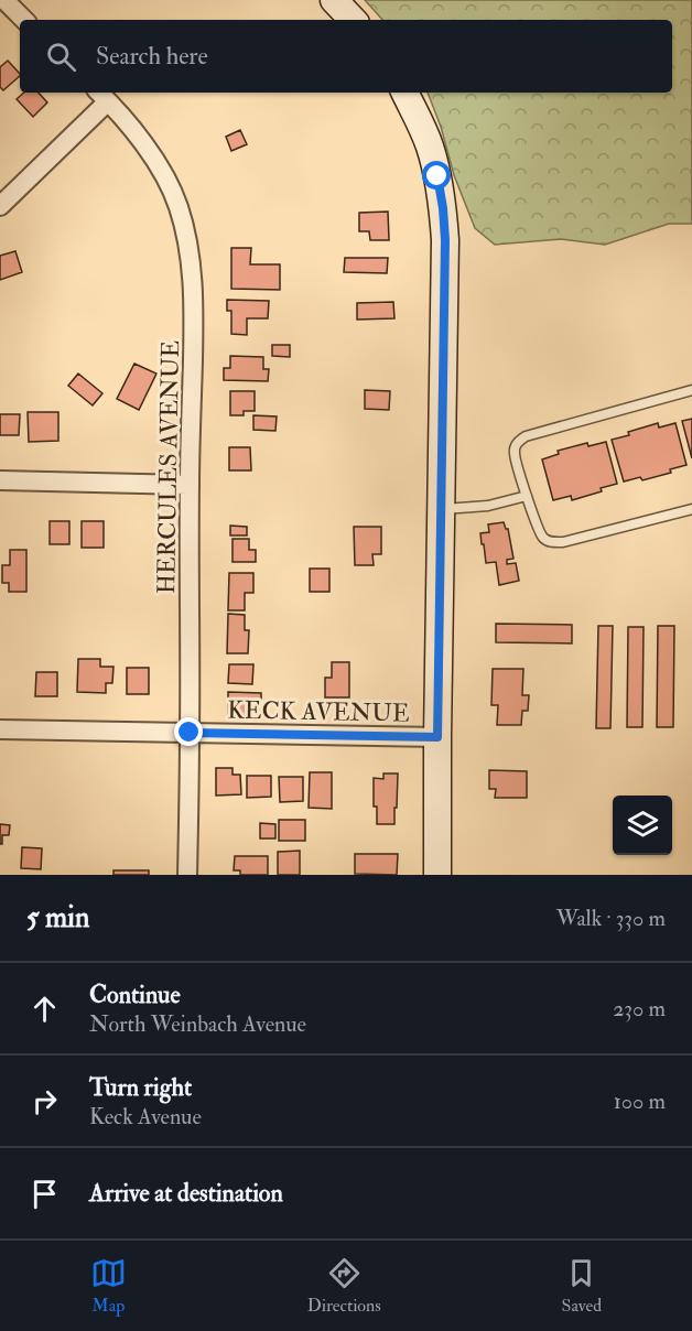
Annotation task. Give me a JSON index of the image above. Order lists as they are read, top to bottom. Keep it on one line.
{"streets":{"street":["HERCULES AVENUE","KECK AVENUE"]},"crossings":[["HERCULES AVENUE","KECK AVENUE"]],"page":{"search":"Search here","heading":["5 min","Walk · 330 m"],"list":[["Continue","North Weinbach Avenue","230 m"],["Turn right","Keck Avenue","100 m"],"Arrive at destination"],"nav":["Map","Directions","Saved"]}}
